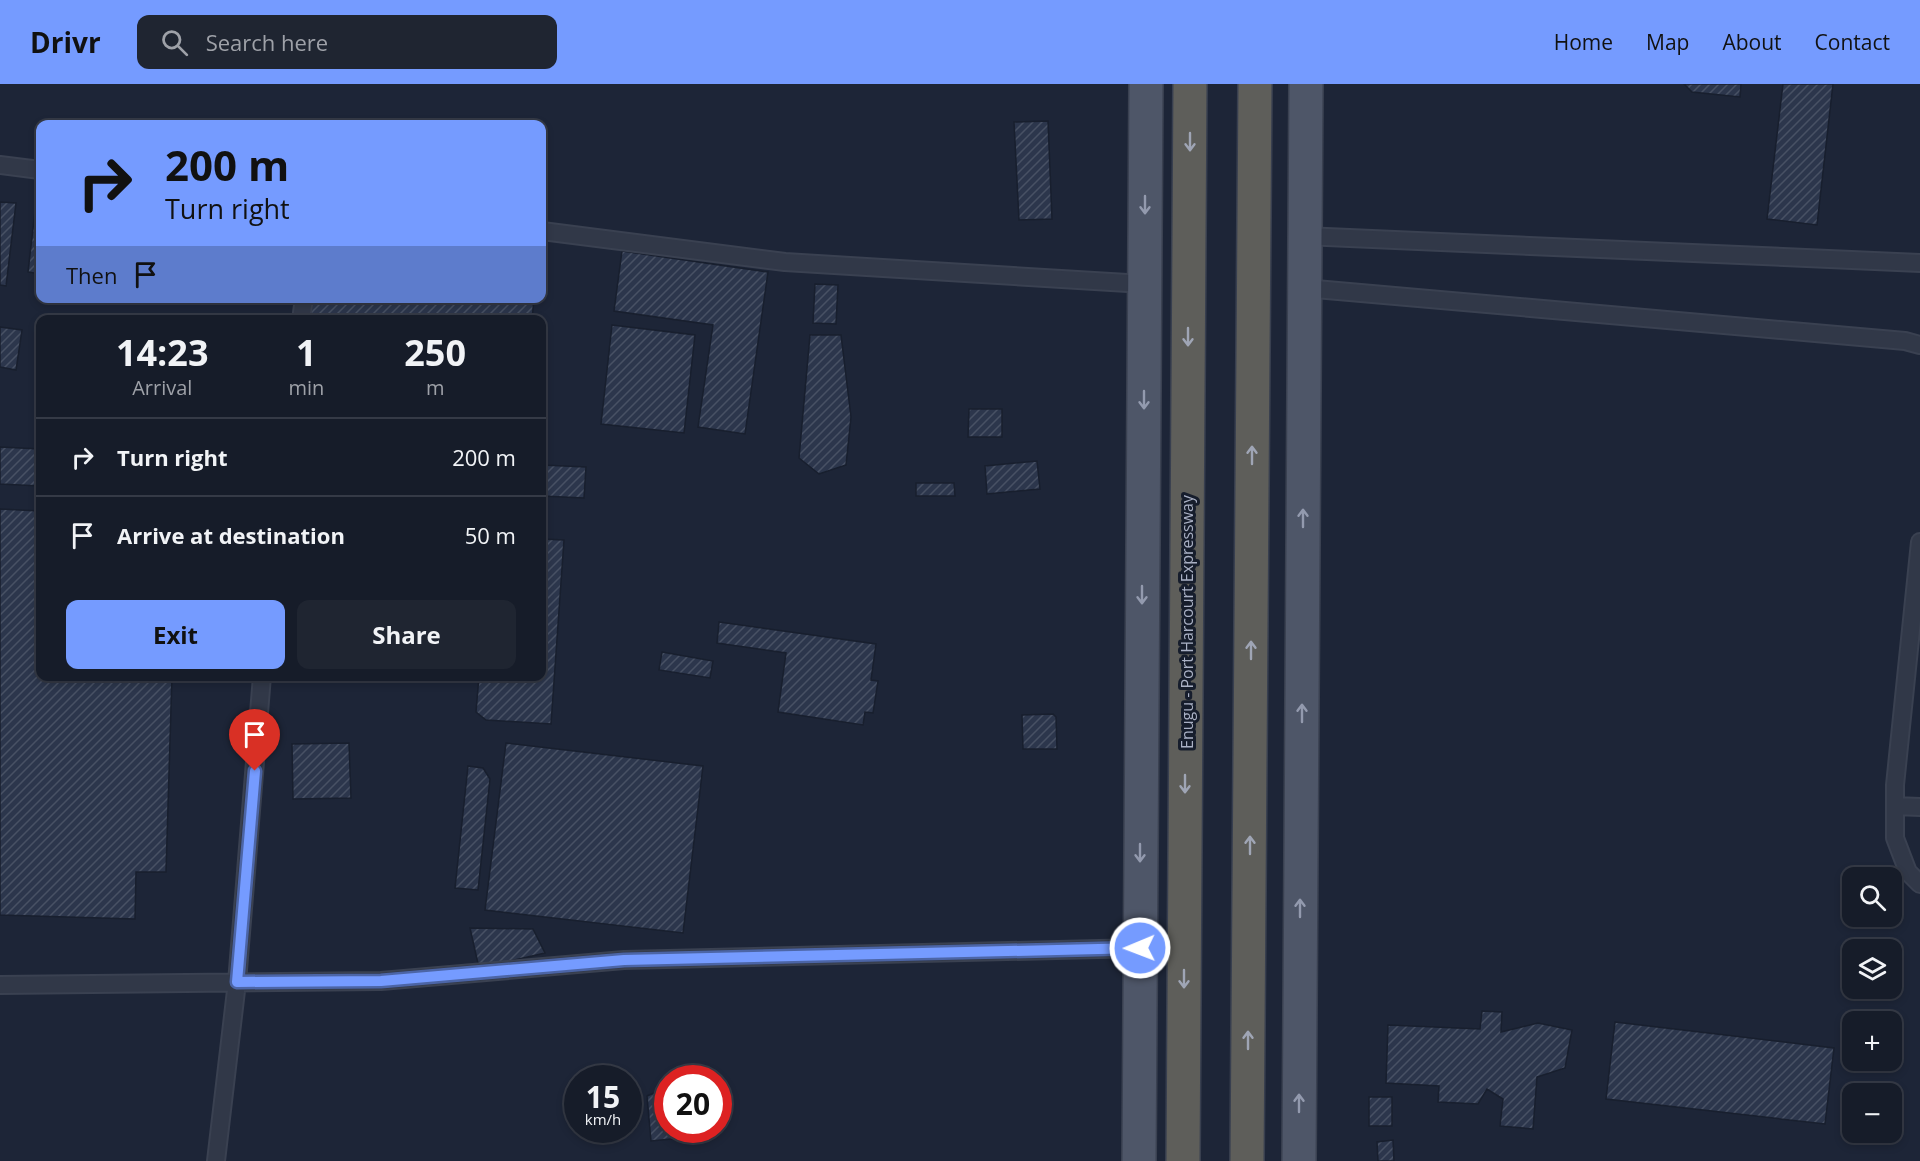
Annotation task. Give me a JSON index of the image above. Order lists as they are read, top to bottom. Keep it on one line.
{"streets":{"highway":["Enugu - Port Harcourt Expressway"]},"page":{"header":"Drivr","search":"Search here","nav":["Home","Map","About","Contact"],"turn":["200 m","Turn right"],"then":"Then","eta":["14:23","Arrival","1","min","250","m"],"list":[{"name":"Turn right","value":"200 m"},{"name":"Arrive at destination","value":"50 m"}],"buttons":["Exit","Share"],"map_buttons":["+","−"],"speed":"15 km/h","limit":"20"}}
